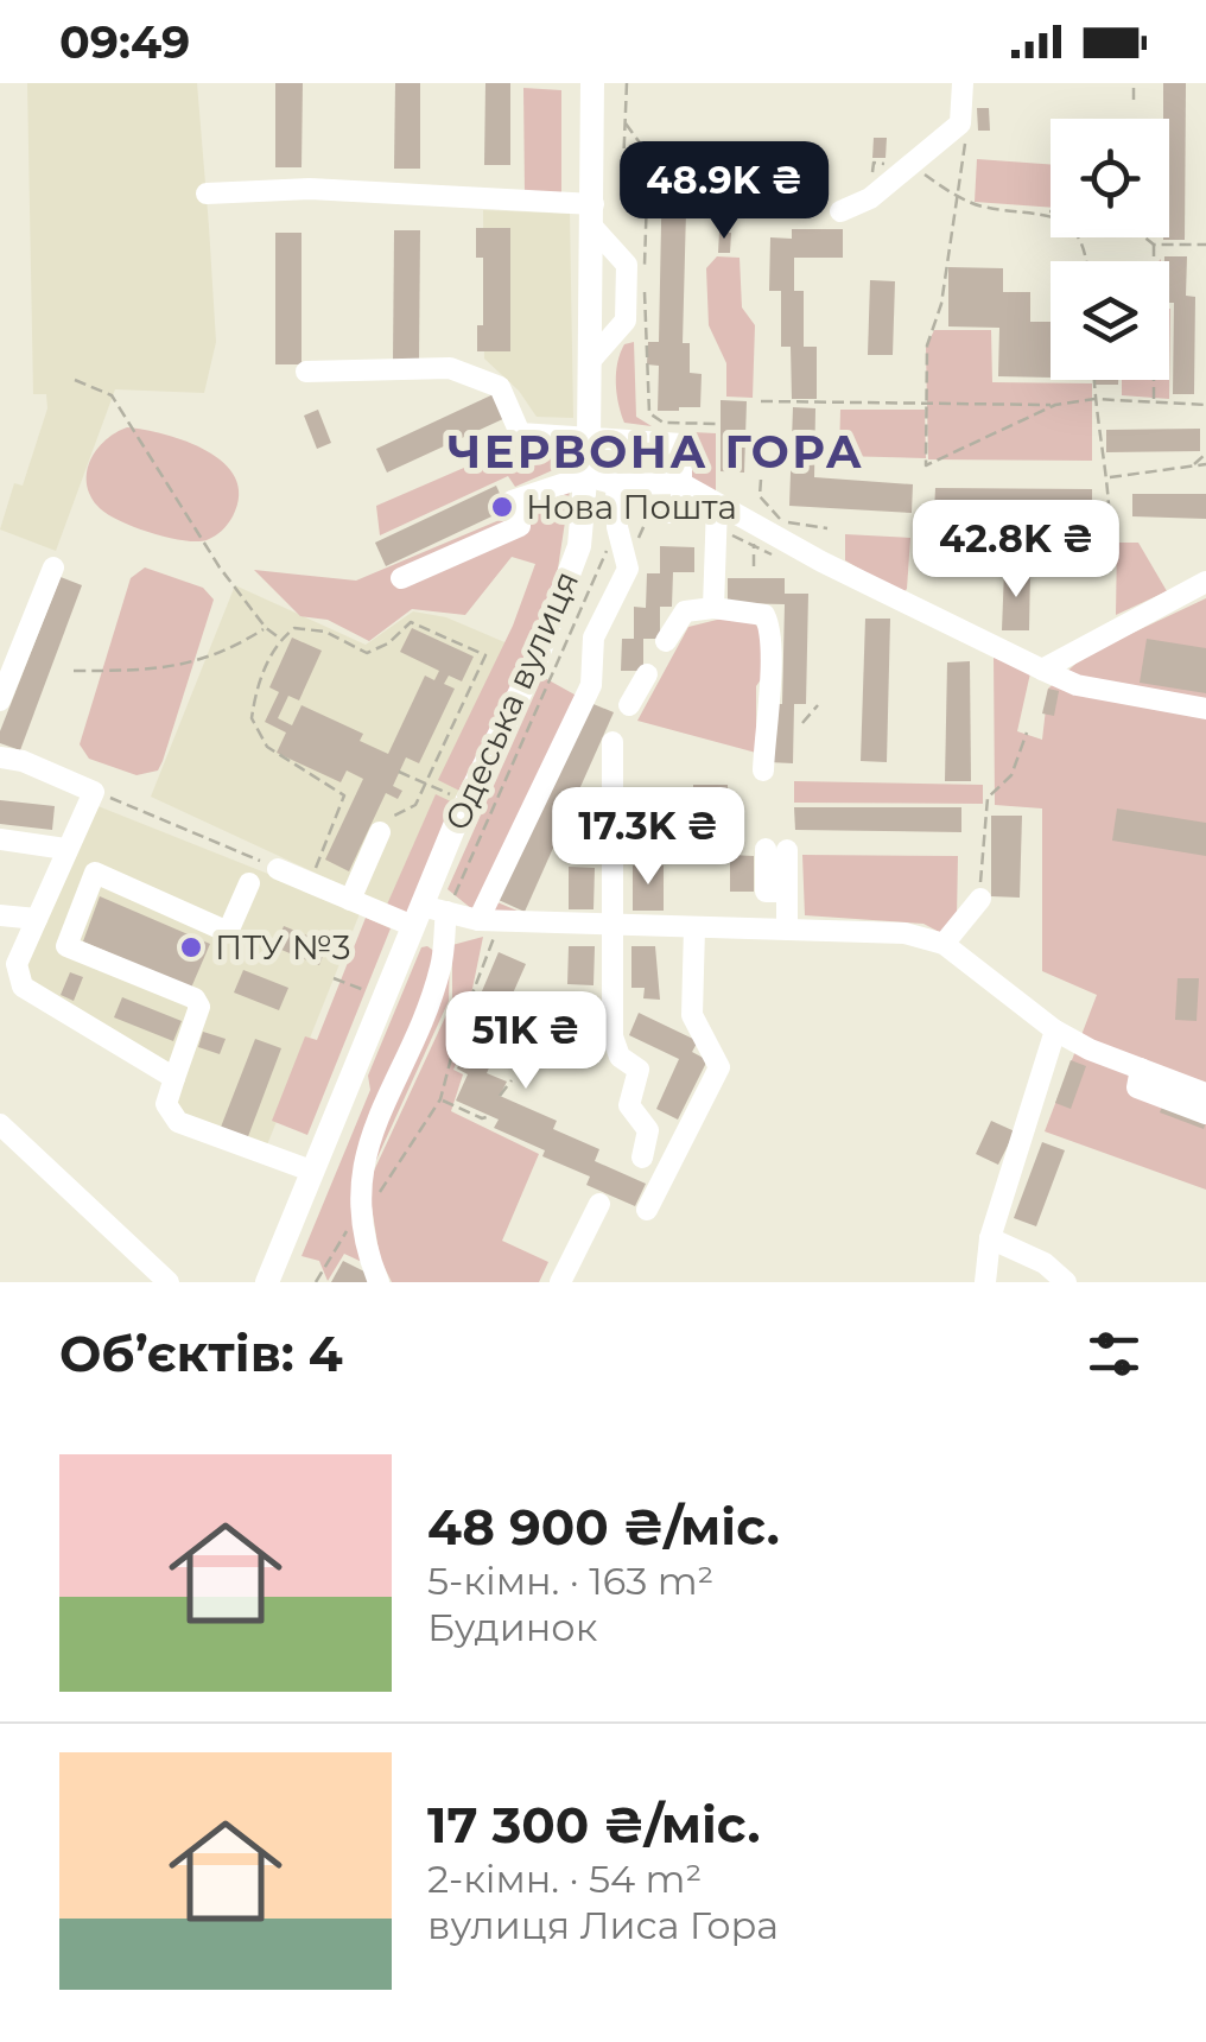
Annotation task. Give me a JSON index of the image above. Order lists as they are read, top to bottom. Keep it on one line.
{"streets":{"main road":["Одеська вулиця"]},"districts":["ЧЕРВОНА ГОРА"],"places":["Нова Пошта","ПТУ №3"],"page":{"status":"09:49","price":["48.9K ₴","42.8K ₴","17.3K ₴","51K ₴"],"heading":"Об’єктів: 4","list":[{"name":"48 900 ₴/міс.","note":"5-кімн. · 163 m² · Будинок"},{"name":"17 300 ₴/міс.","note":"2-кімн. · 54 m² · вулиця Лиса Гора"}]}}
